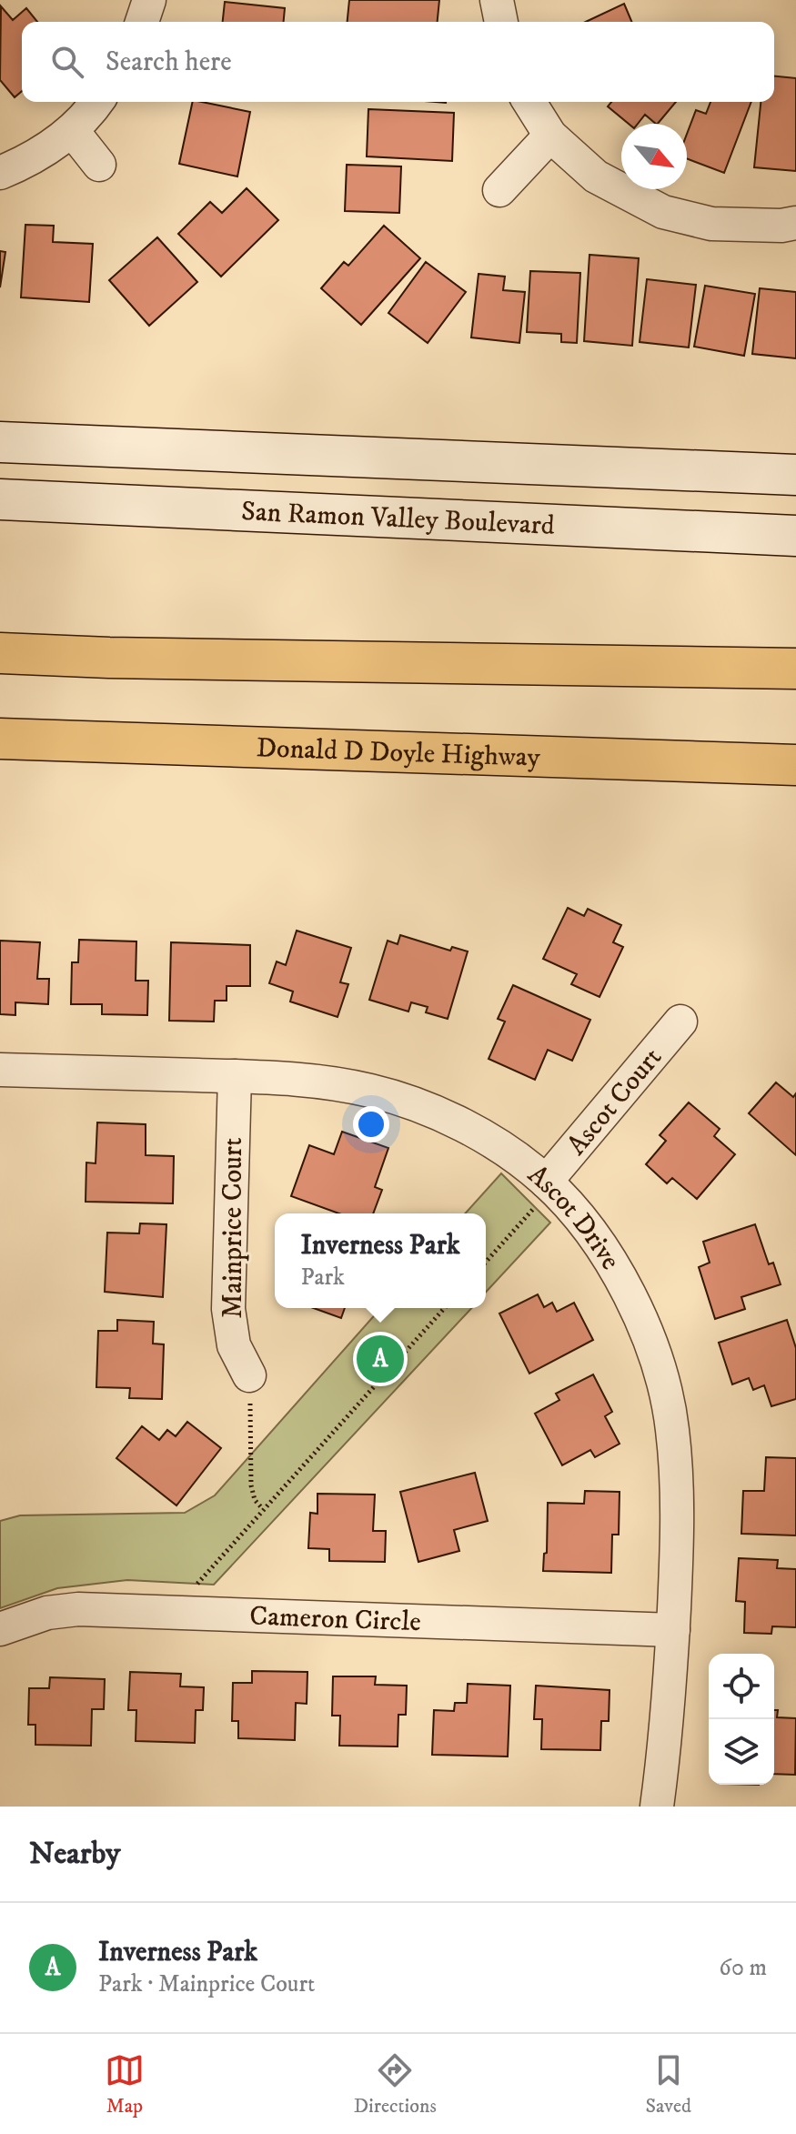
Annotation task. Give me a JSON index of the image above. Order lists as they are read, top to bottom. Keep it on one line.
{"streets":{"highway":["Donald D Doyle Highway"],"main road":["San Ramon Valley Boulevard"],"street":["Ascot Court","Ascot Drive","Mainprice Court","Cameron Circle"]},"crossings":[["Ascot Court","Ascot Drive"],["Ascot Drive","Mainprice Court"],["Ascot Drive","Cameron Circle"]],"north":"bottom right","page":{"search":"Search here","popup":["Inverness Park","Park"],"pins":"A","heading":"Nearby","list":[{"mark":"A","name":"Inverness Park","note":"Park · Mainprice Court","value":"60 m"}],"nav":["Map","Directions","Saved"]}}
